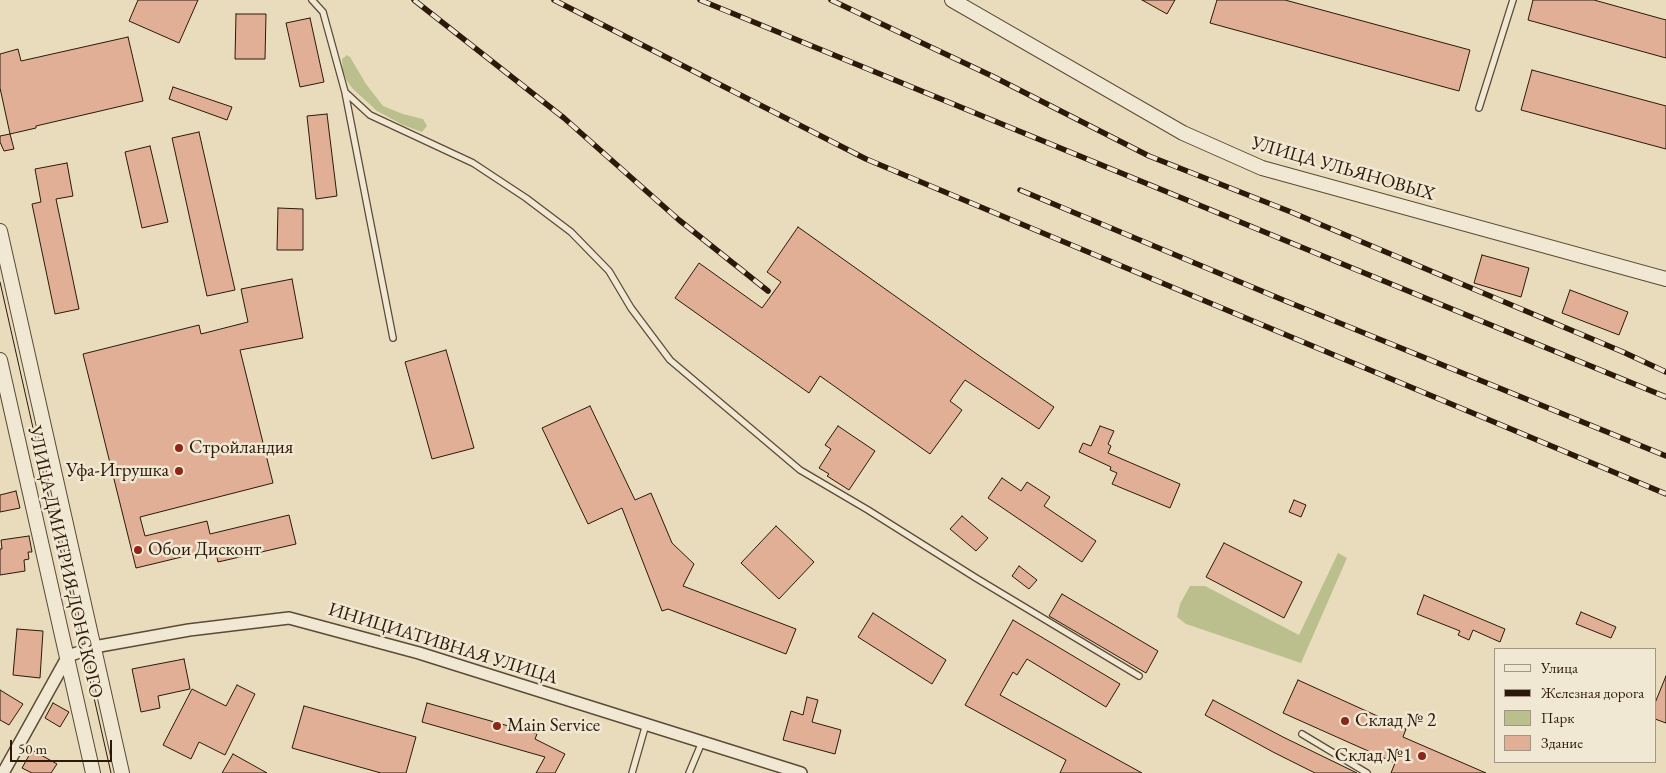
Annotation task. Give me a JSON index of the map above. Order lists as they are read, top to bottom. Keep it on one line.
{"streets":{"street":["УЛИЦА УЛЬЯНОВЫХ","УЛИЦА ДМИТРИЯ ДОНСКОГО","ИНИЦИАТИВНАЯ УЛИЦА"]},"crossings":[["УЛИЦА ДМИТРИЯ ДОНСКОГО","ИНИЦИАТИВНАЯ УЛИЦА"]],"places":["Стройландия","Уфа-Игрушка","Обои Дисконт","Склад № 2","Main Service","Склад №1"],"legend":["Улица","Железная дорога","Парк","Здание"],"scale_bar":"50 m"}
